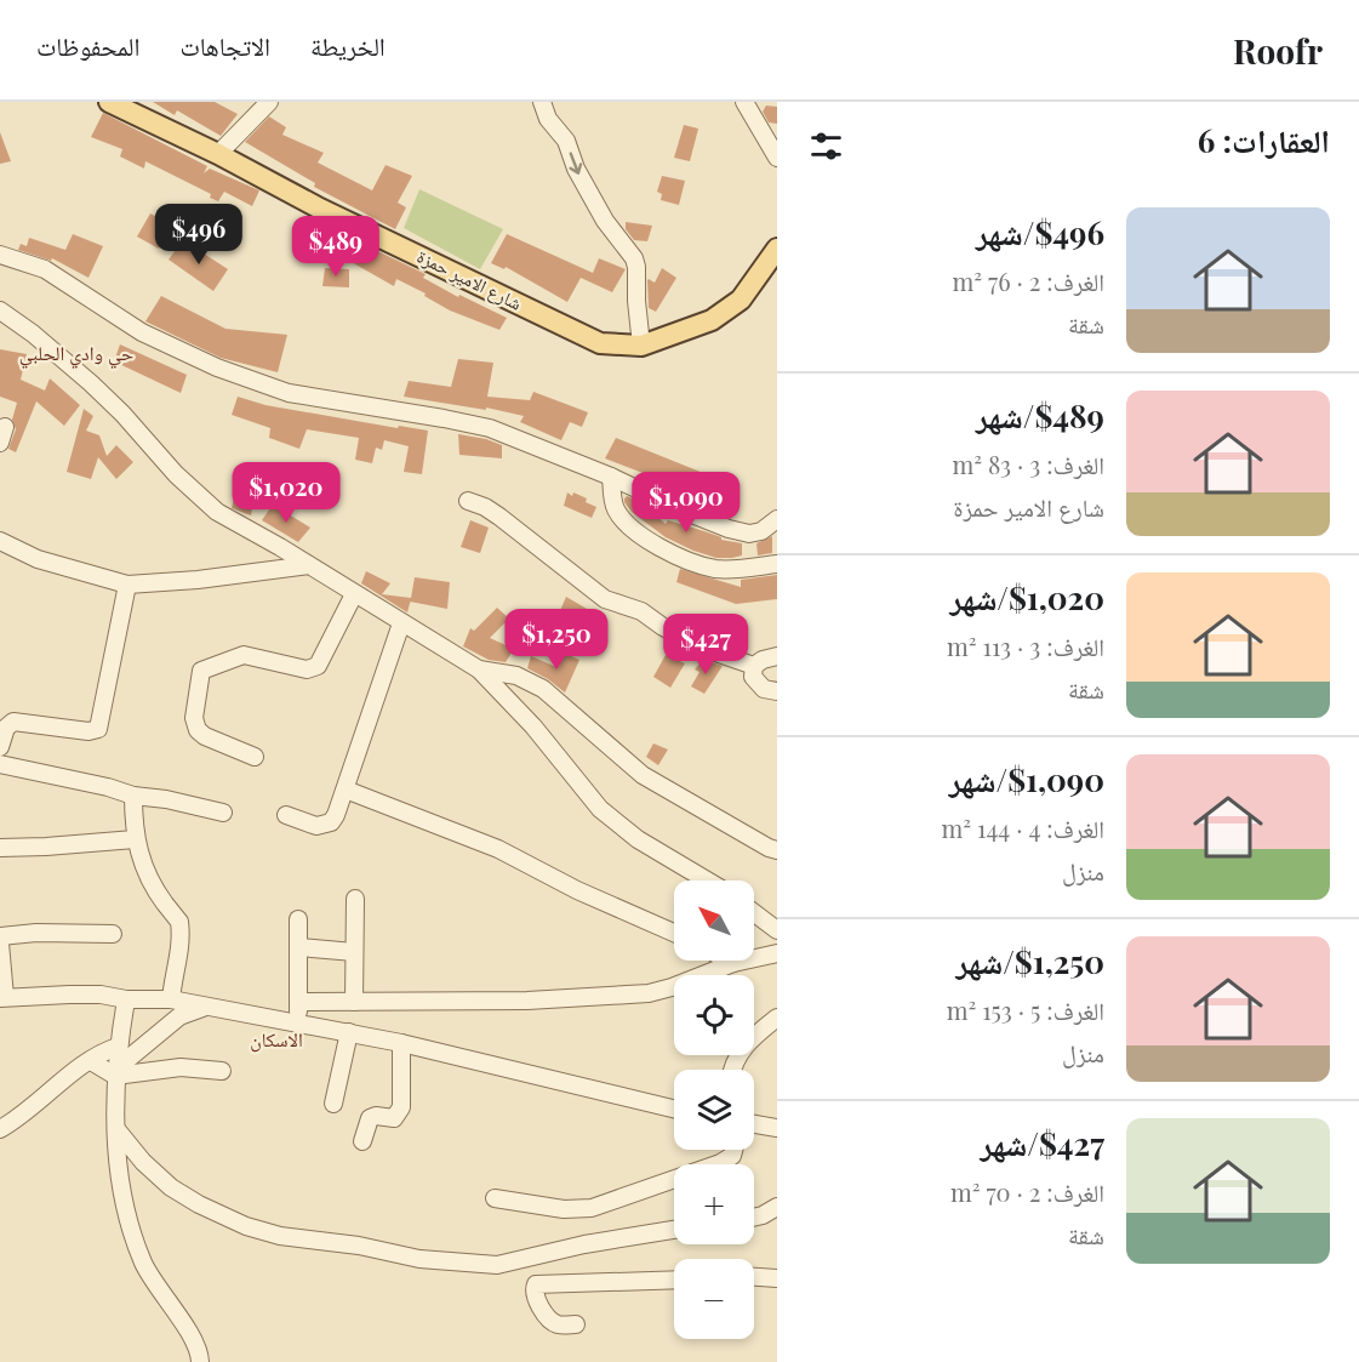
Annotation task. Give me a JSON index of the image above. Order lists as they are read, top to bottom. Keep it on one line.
{"streets":{"main road":["شارع الامير حمزة"]},"districts":["حي وادي الحلبي","الاسكان"],"north":"top left","page":{"header":"Roofr","nav":["الخريطة","الاتجاهات","المحفوظات"],"heading":"العقارات: 6","list":[{"name":"$496/شهر","note":"الغرف: 2 · 76 m² · شقة"},{"name":"$489/شهر","note":"الغرف: 3 · 83 m² · شارع الامير حمزة"},{"name":"$1,020/شهر","note":"الغرف: 3 · 113 m² · شقة"},{"name":"$1,090/شهر","note":"الغرف: 4 · 144 m² · منزل"},{"name":"$1,250/شهر","note":"الغرف: 5 · 153 m² · منزل"},{"name":"$427/شهر","note":"الغرف: 2 · 70 m² · شقة"}],"price":["$496","$489","$1,020","$1,090","$1,250","$427"],"map_buttons":["+","−"]}}
